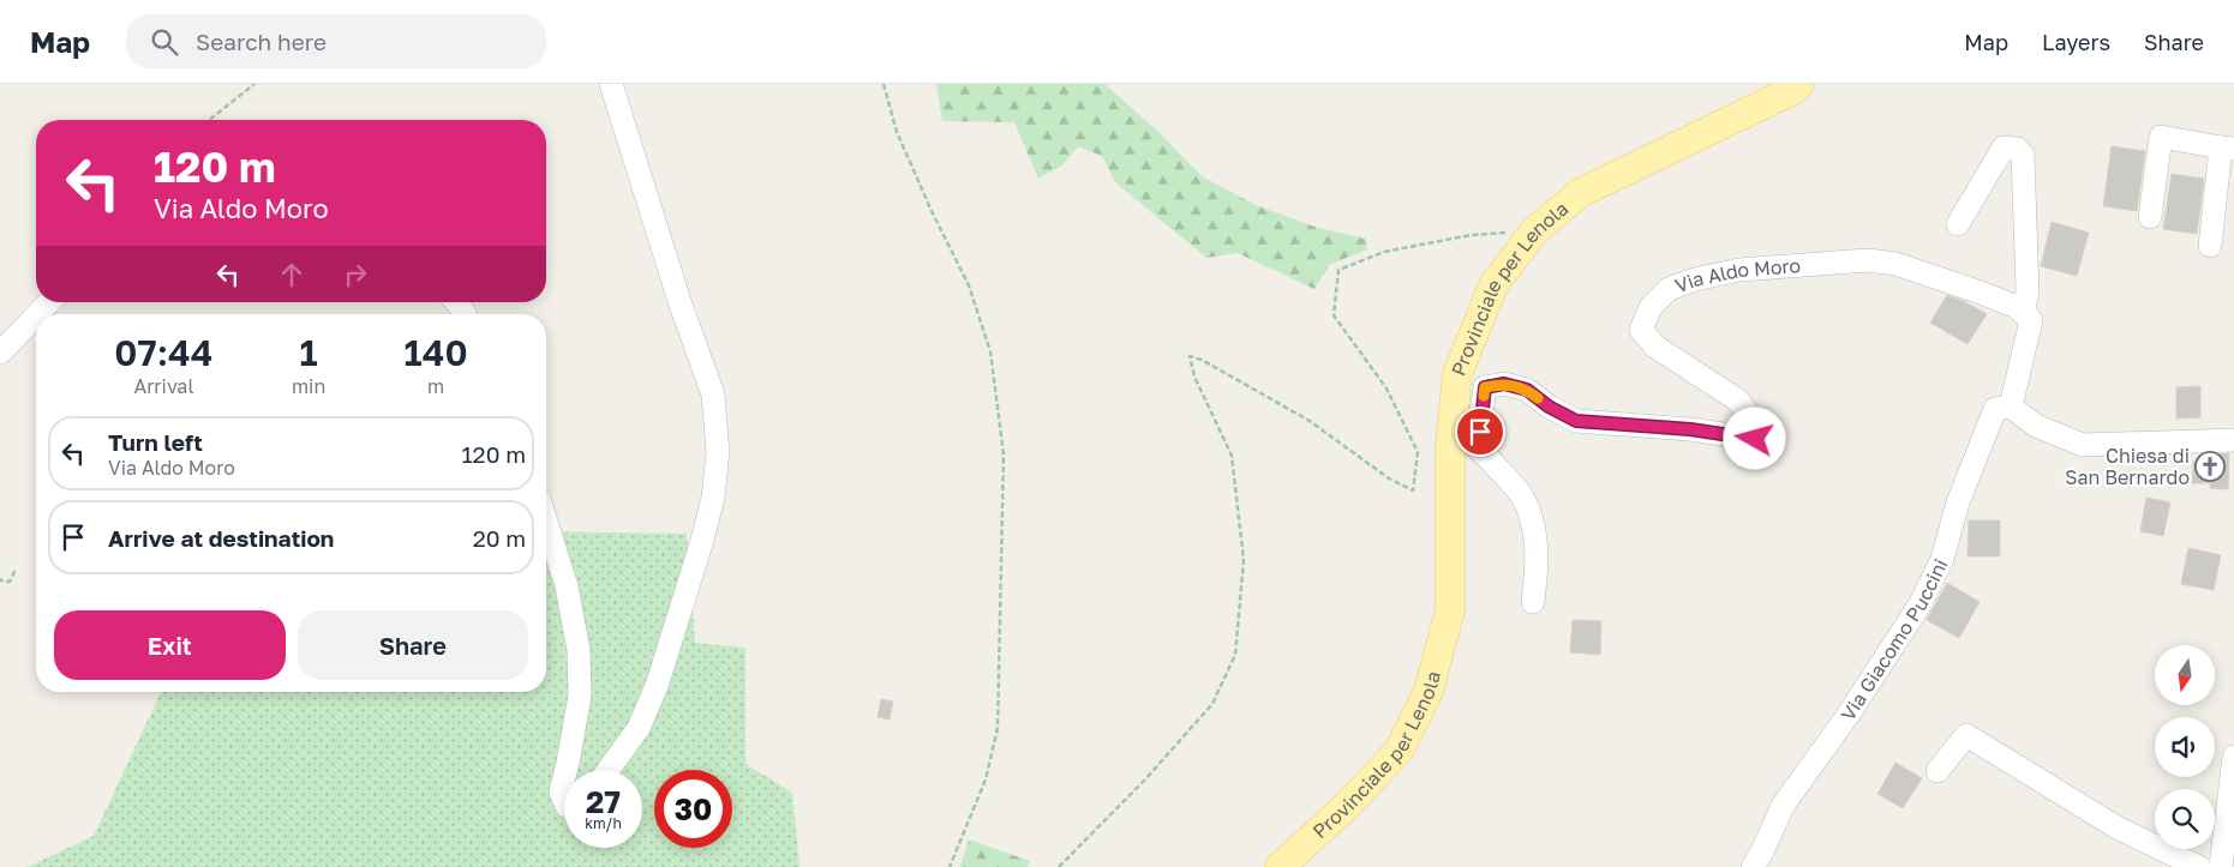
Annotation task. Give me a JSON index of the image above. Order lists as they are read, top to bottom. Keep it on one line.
{"streets":{"main road":["Provinciale per Lenola"],"street":["Via Aldo Moro","Via Giacomo Puccini"]},"places":{"church":["Chiesa di San Bernardo"]},"north":"bottom","page":{"header":"Map","search":"Search here","nav":["Map","Layers","Share"],"turn":["120 m","Via Aldo Moro"],"eta":["07:44","Arrival","1","min","140","m"],"list":[{"name":"Turn left","note":"Via Aldo Moro","value":"120 m"},{"name":"Arrive at destination","value":"20 m"}],"buttons":["Exit","Share"],"speed":"27 km/h","limit":"30"}}
